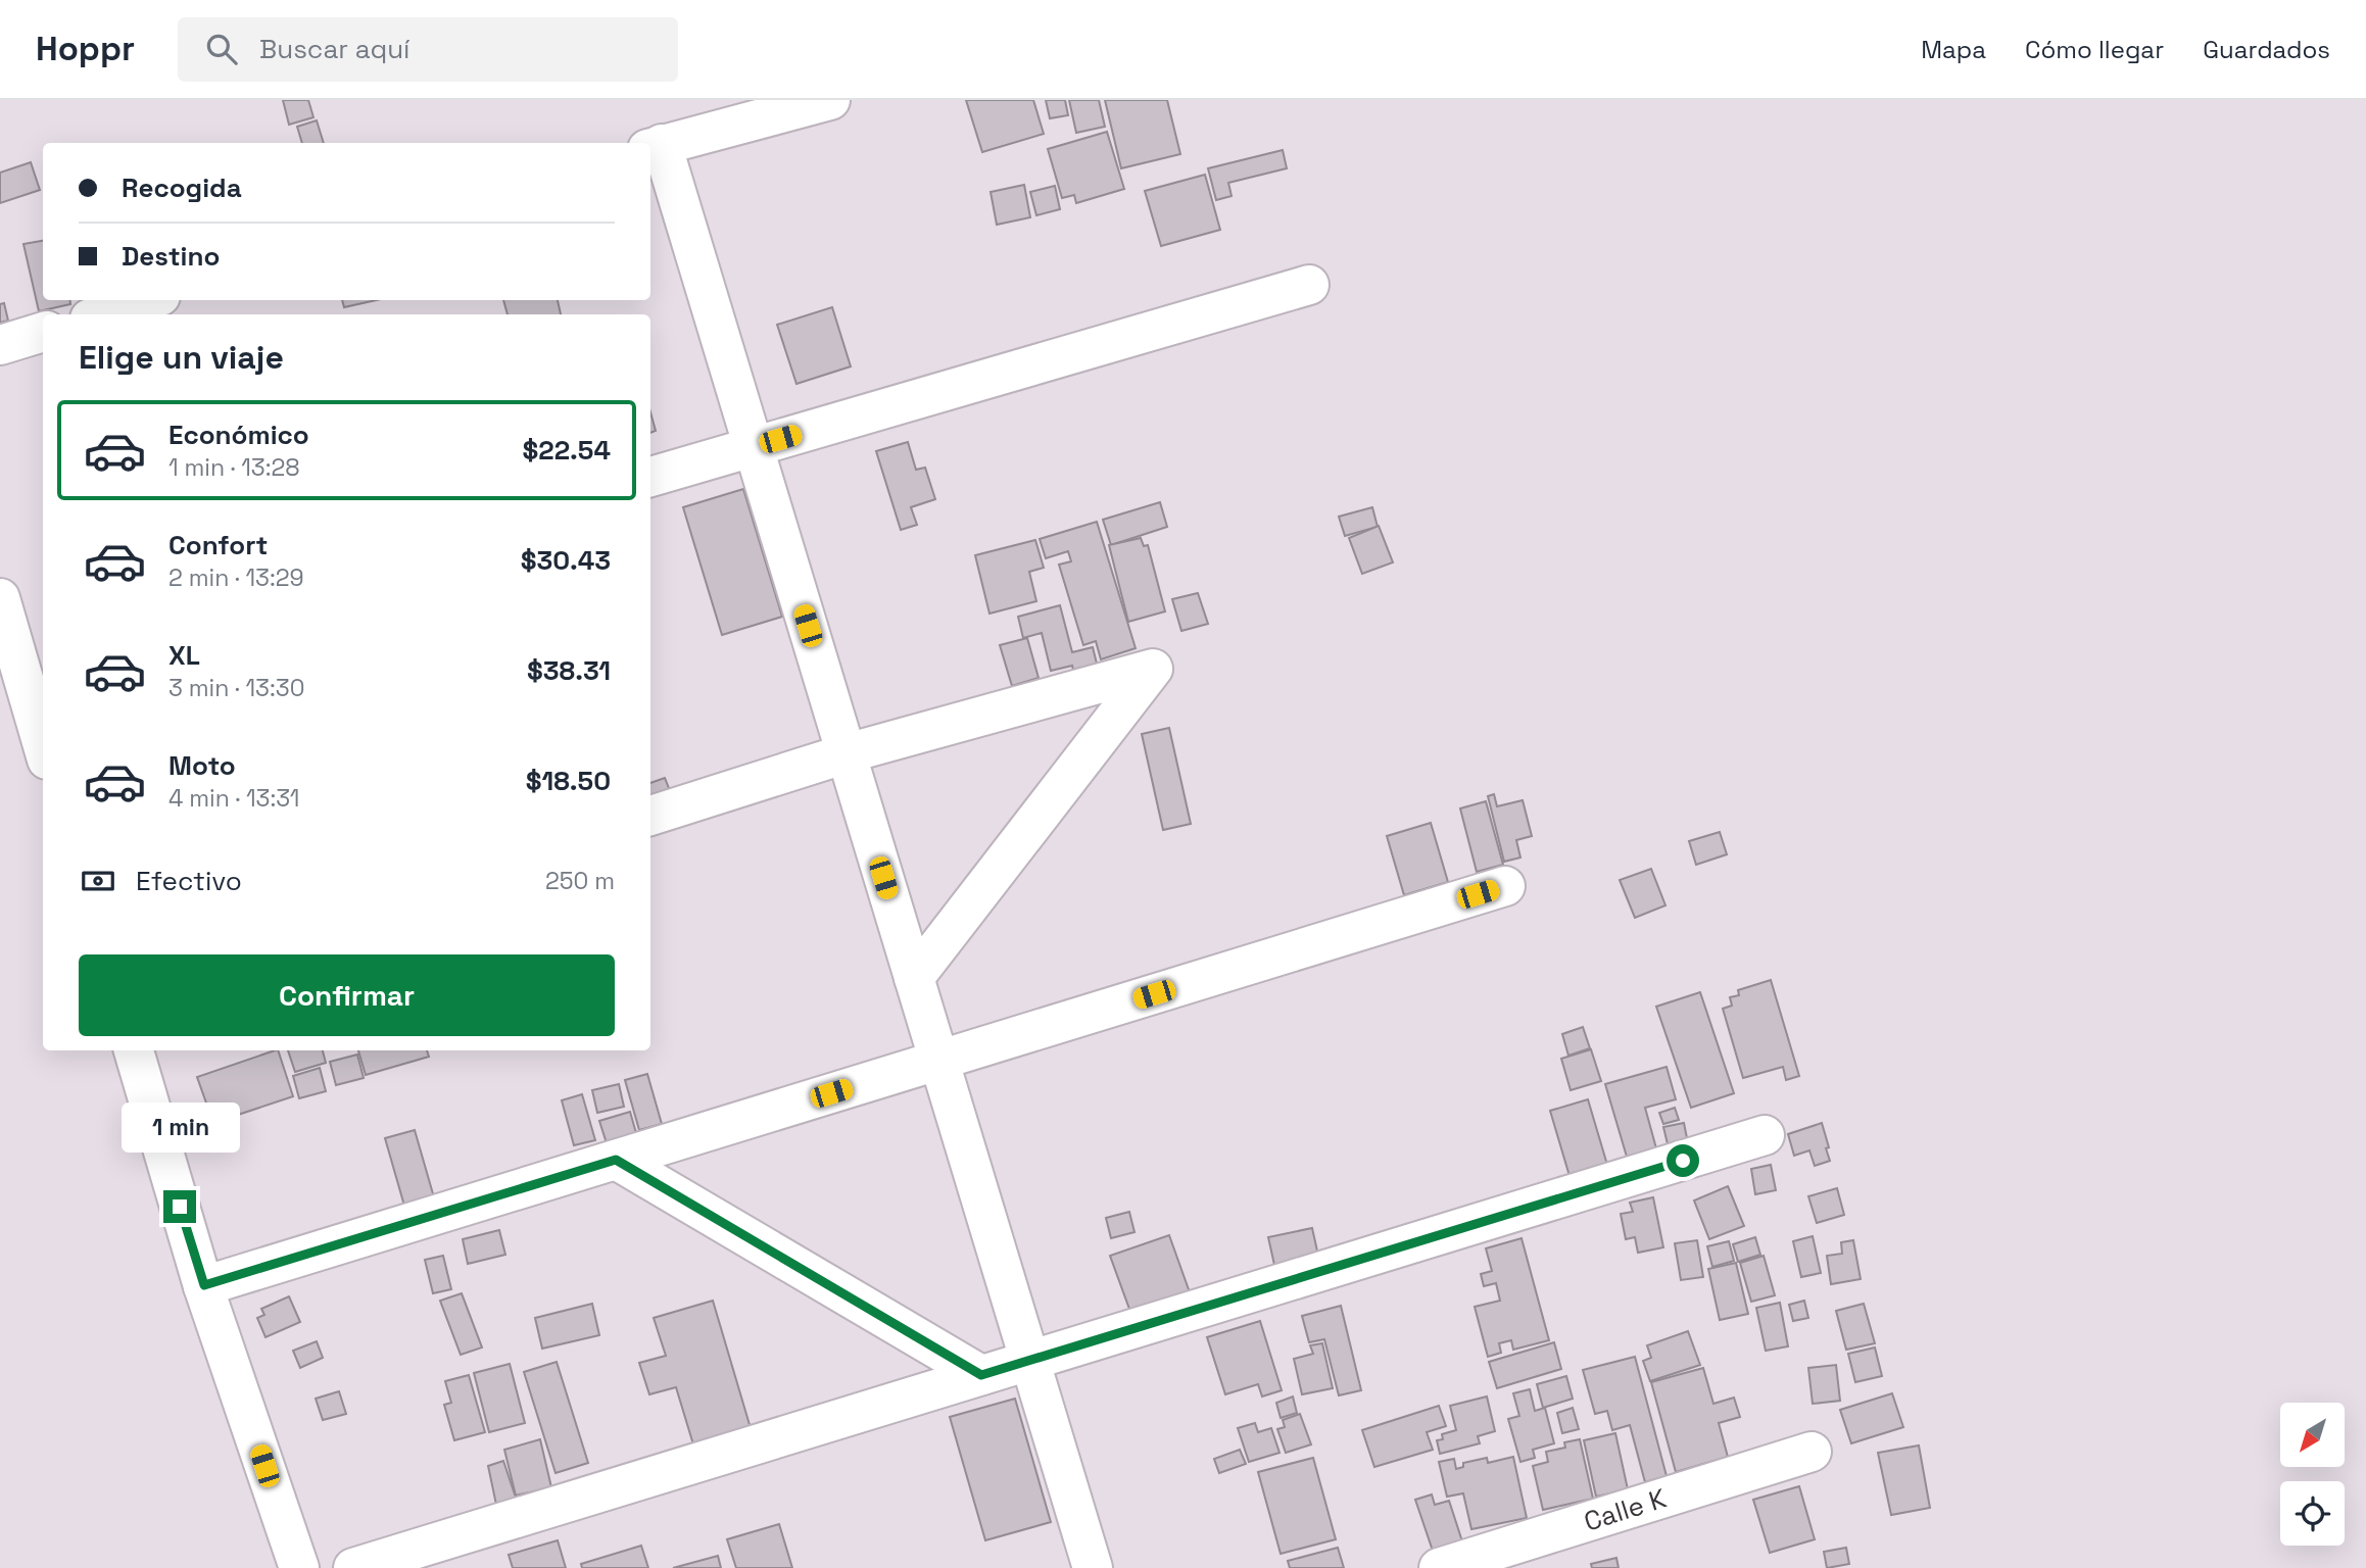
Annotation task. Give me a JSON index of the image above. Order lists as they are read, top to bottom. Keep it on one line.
{"streets":{"street":["Calle K"]},"north":"bottom left","page":{"header":"Hoppr","search":"Buscar aquí","nav":["Mapa","Cómo llegar","Guardados"],"banner":["Recogida","Destino"],"heading":"Elige un viaje","list":[{"name":"Económico","note":"1 min · 13:28","value":"$22.54"},{"name":"Confort","note":"2 min · 13:29","value":"$30.43"},{"name":"XL","note":"3 min · 13:30","value":"$38.31"},{"name":"Moto","note":"4 min · 13:31","value":"$18.50"}],"pay":["Efectivo","250 m"],"buttons":"Confirmar","bubble":"1 min"}}
